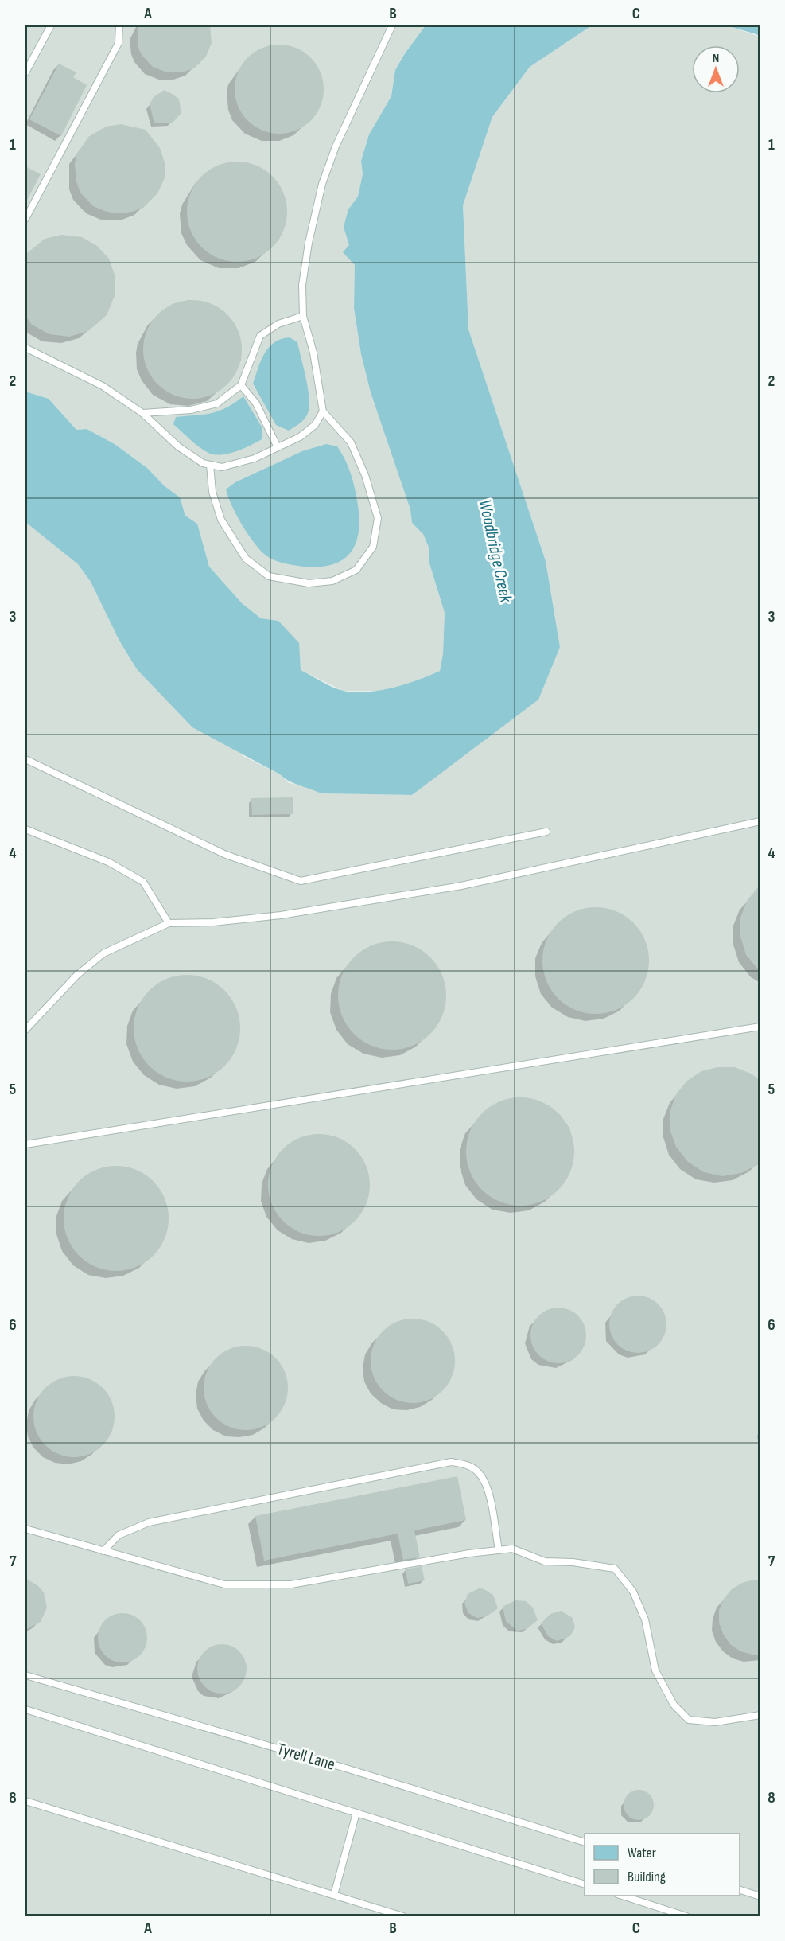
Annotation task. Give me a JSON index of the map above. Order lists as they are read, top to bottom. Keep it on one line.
{"streets":{"lane":["Tyrell Lane"]},"water":["Woodbridge Creek"],"legend":["Water","Building"],"north":"top","grid":{"columns":["A","B","C"],"rows":["1","2","3","4","5","6","7","8"]}}
